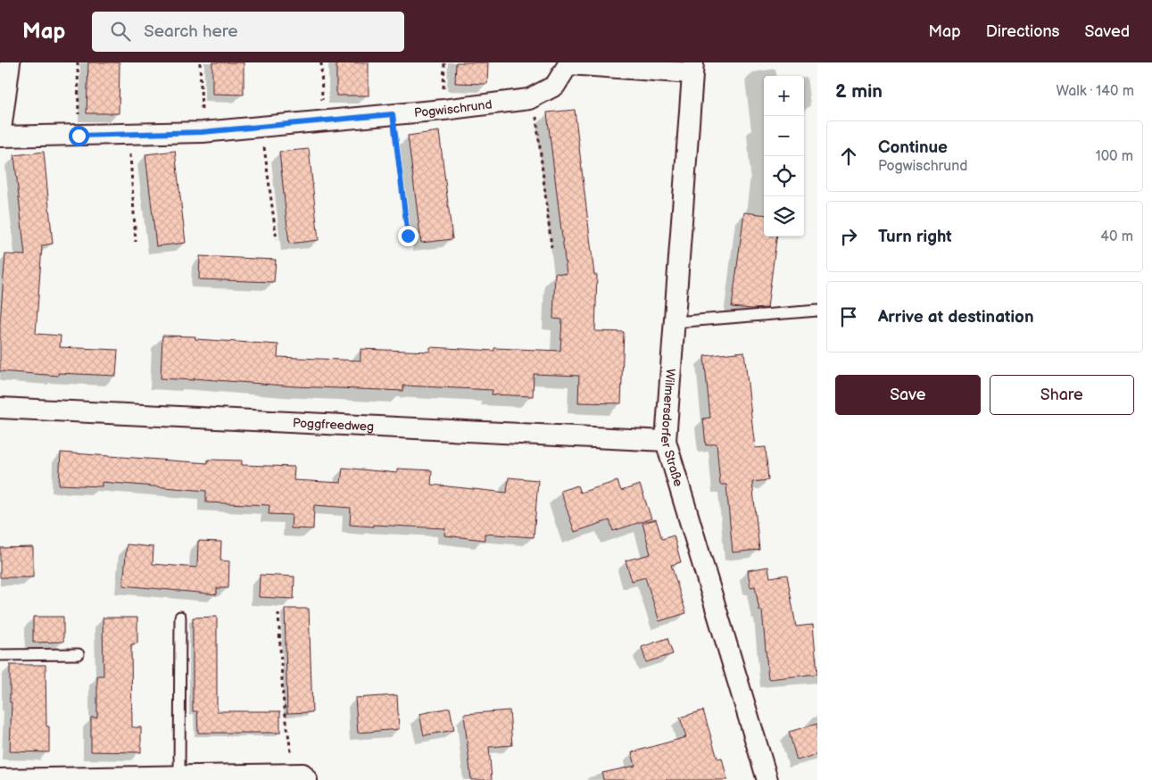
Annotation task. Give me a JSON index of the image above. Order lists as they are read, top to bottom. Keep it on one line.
{"streets":{"street":["Pogwischrund","Poggfreedweg","Wilmersdorfer Straße"]},"crossings":[["Pogwischrund","Wilmersdorfer Straße"],["Poggfreedweg","Wilmersdorfer Straße"]],"page":{"header":"Map","search":"Search here","nav":["Map","Directions","Saved"],"heading":["2 min","Walk · 140 m"],"map_buttons":["+","−"],"list":[["Continue","Pogwischrund","100 m"],["Turn right","40 m"],"Arrive at destination"],"buttons":["Save","Share"]}}
